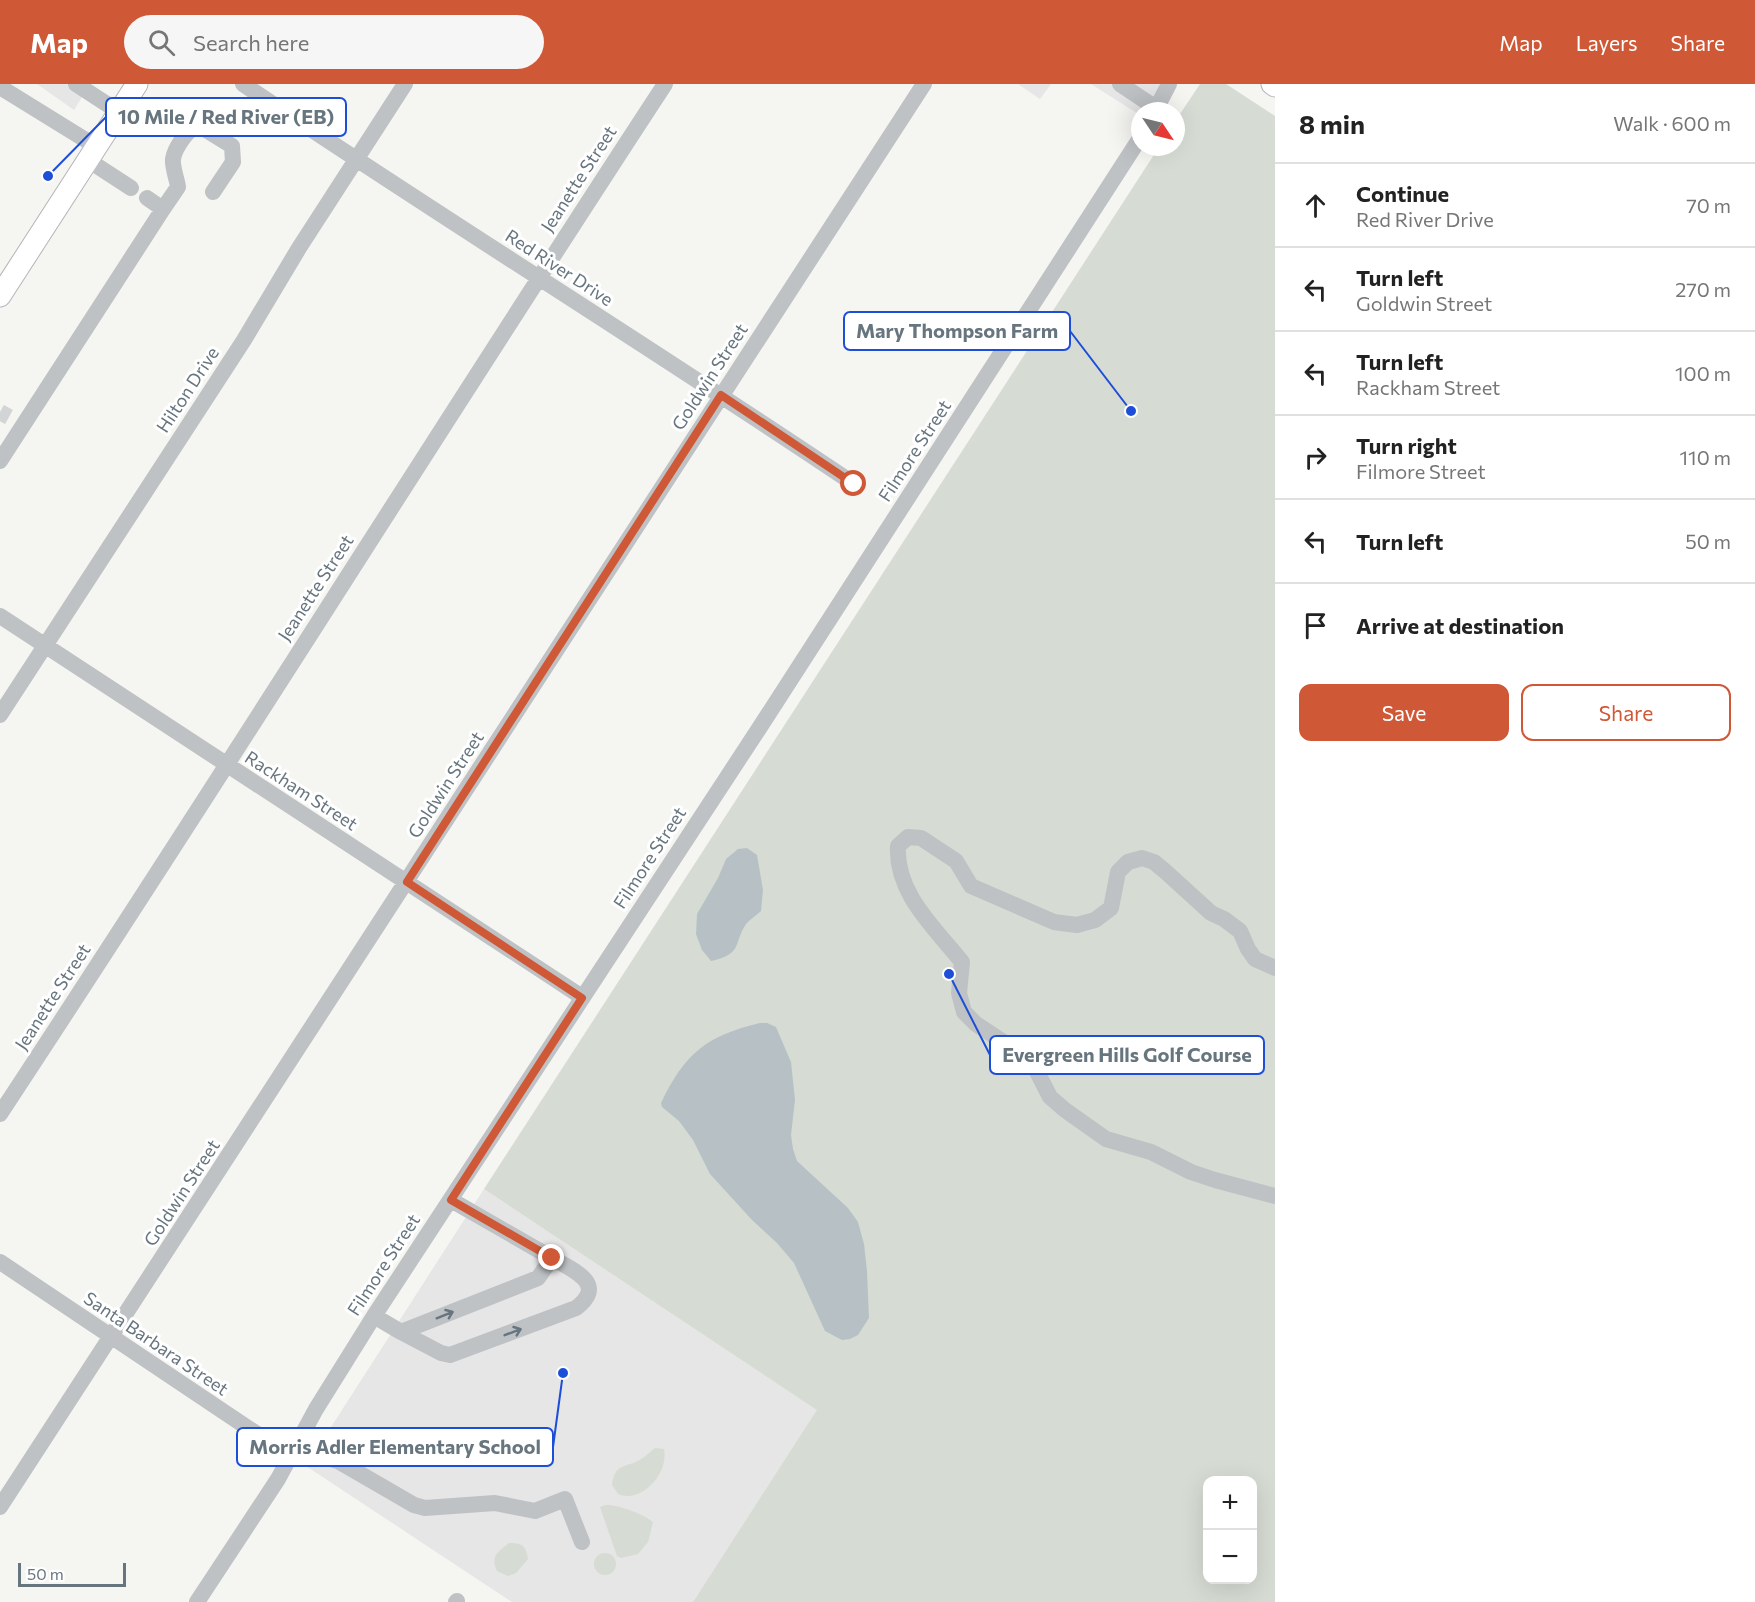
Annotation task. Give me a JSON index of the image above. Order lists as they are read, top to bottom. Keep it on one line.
{"streets":{"street":["Jeanette Street","Red River Drive","Goldwin Street","Hilton Drive","Filmore Street","Rackham Street","Santa Barbara Street"]},"crossings":[["Jeanette Street","Red River Drive"],["Jeanette Street","Rackham Street"],["Red River Drive","Goldwin Street"],["Red River Drive","Hilton Drive"],["Goldwin Street","Rackham Street"],["Goldwin Street","Santa Barbara Street"],["Hilton Drive","Rackham Street"],["Filmore Street","Rackham Street"],["Filmore Street","Santa Barbara Street"]],"places":["10 Mile / Red River (EB)","Mary Thompson Farm","Evergreen Hills Golf Course","Morris Adler Elementary School"],"scale_bar":"50 m","north":"bottom right","page":{"header":"Map","search":"Search here","nav":["Map","Layers","Share"],"heading":["8 min","Walk · 600 m"],"list":[["Continue","Red River Drive","70 m"],["Turn left","Goldwin Street","270 m"],["Turn left","Rackham Street","100 m"],["Turn right","Filmore Street","110 m"],["Turn left","50 m"],"Arrive at destination"],"buttons":["Save","Share"],"map_buttons":["+","−"],"scale":"50 m"}}
